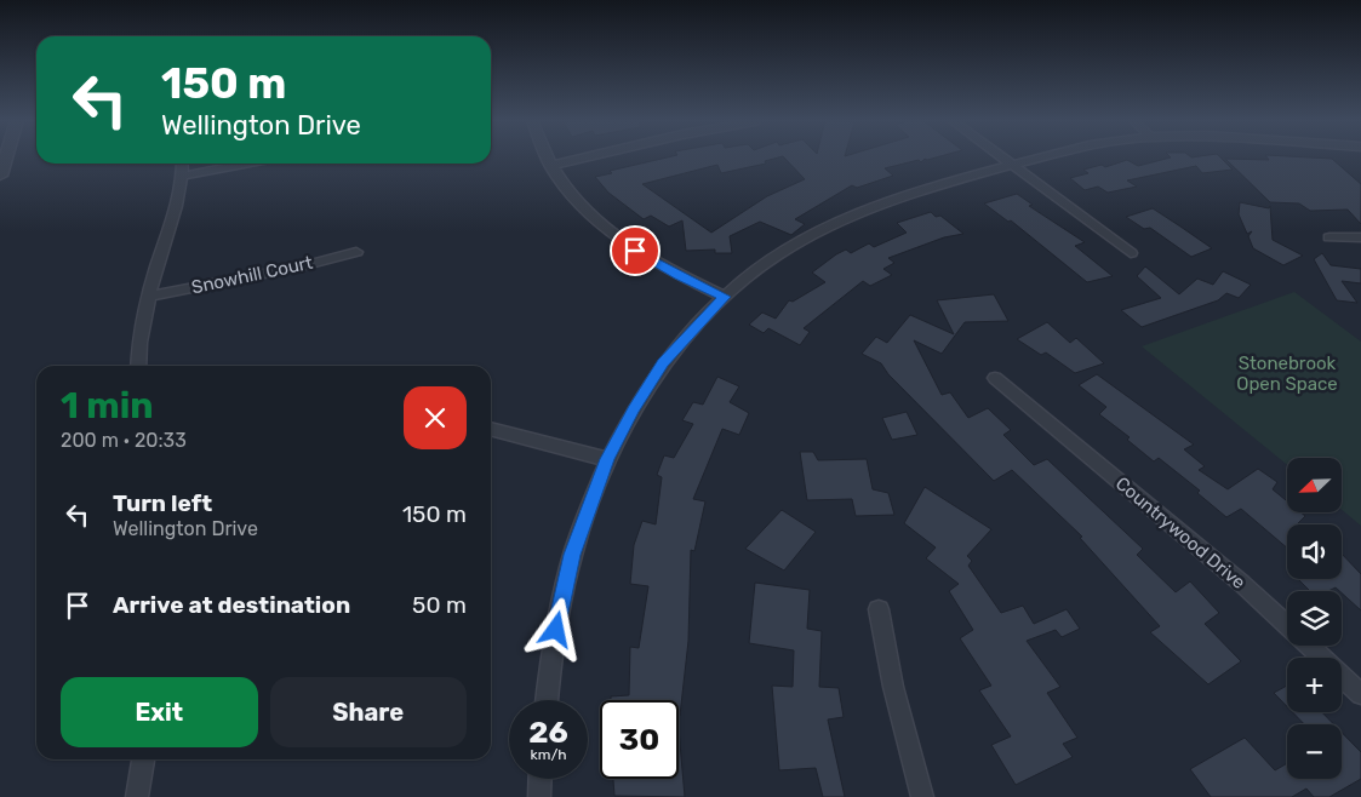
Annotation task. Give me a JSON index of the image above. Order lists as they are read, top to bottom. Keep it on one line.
{"streets":{"street":["Snowhill Court","Countrywood Drive"]},"parks":["Stonebrook Open Space"],"north":"bottom left","page":{"turn":["150 m","Wellington Drive"],"heading":["1 min","200 m · 20:33"],"map_buttons":["+","−"],"list":[{"name":"Turn left","note":"Wellington Drive","value":"150 m"},{"name":"Arrive at destination","value":"50 m"}],"buttons":["Exit","Share"],"speed":"26 km/h","limit":"30"}}
